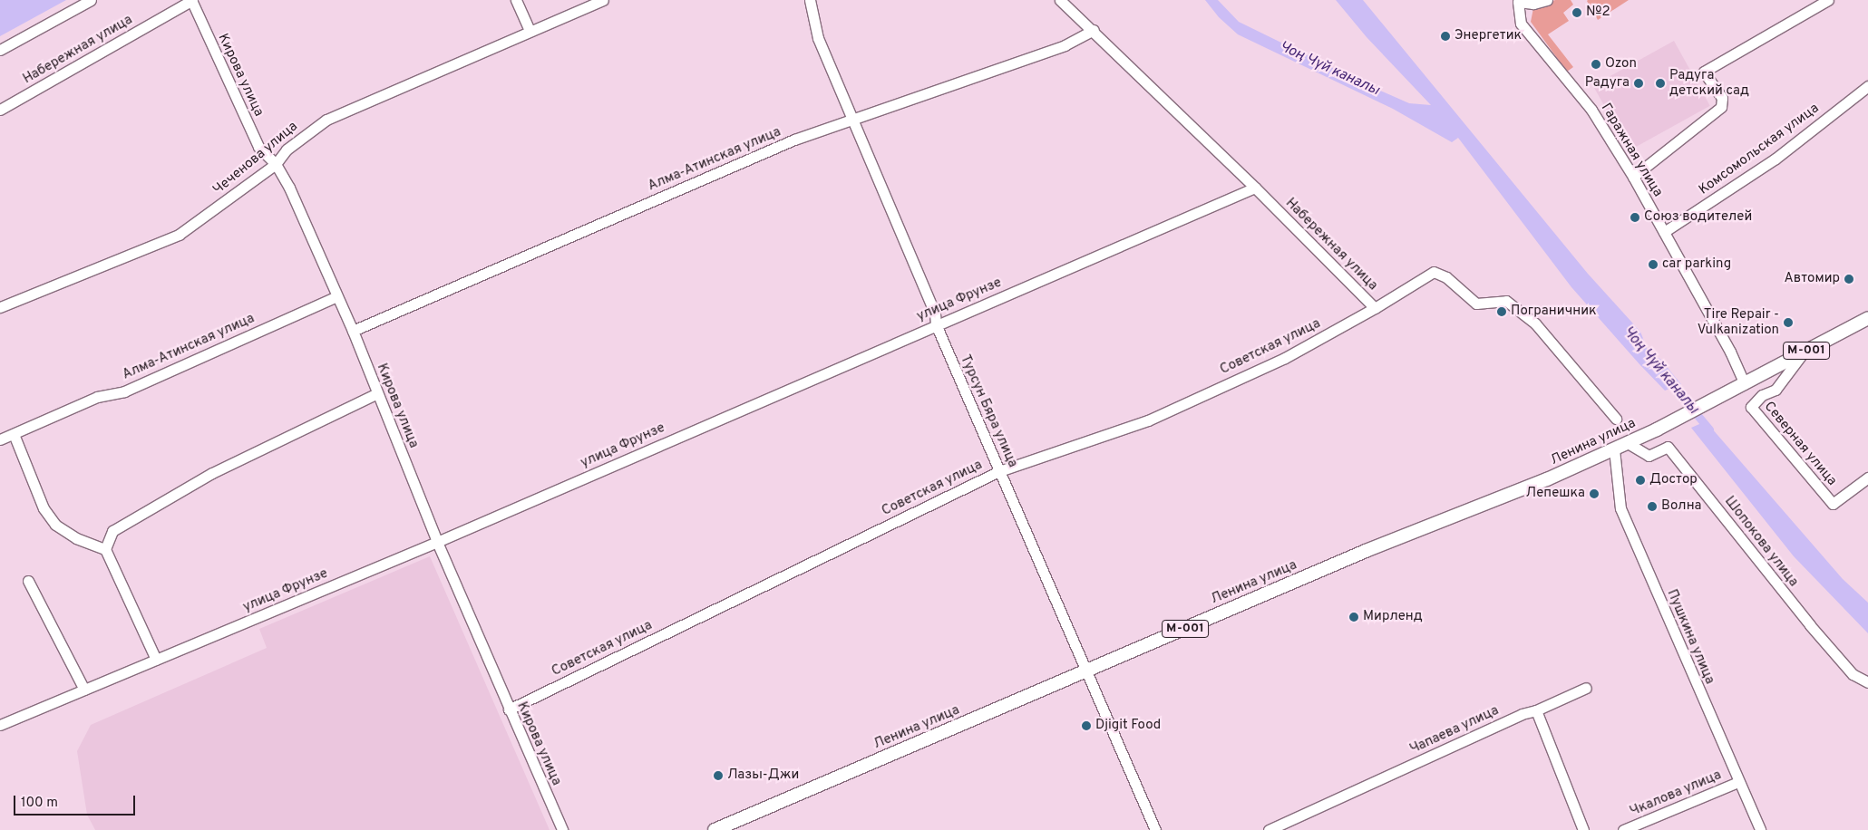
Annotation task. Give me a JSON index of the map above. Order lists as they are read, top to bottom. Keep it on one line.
{"streets":{"main road":["М-001","Ленина улица"],"street":["Набережная улица","Кирова улица","Комсомольская улица","Гаражная улица","Чеченова улица","Алма-Атинская улица","улица Фрунзе","Советская улица","Турсун Бяра улица","Северная улица","Шопокова улица","Пушкина улица","Чапаева улица","Чкалова улица"]},"crossings":[["Набережная улица","Кирова улица"],["Набережная улица","Алма-Атинская улица"],["Набережная улица","улица Фрунзе"],["Набережная улица","Советская улица"],["Кирова улица","Чеченова улица"],["Кирова улица","Алма-Атинская улица"],["Кирова улица","улица Фрунзе"],["Кирова улица","Советская улица"],["Комсомольская улица","Гаражная улица"],["Гаражная улица","М-001"],["Гаражная улица","Ленина улица"],["Алма-Атинская улица","Турсун Бяра улица"],["улица Фрунзе","Турсун Бяра улица"],["Советская улица","Турсун Бяра улица"],["М-001","Ленина улица"],["М-001","Северная улица"],["Турсун Бяра улица","Ленина улица"],["Ленина улица","Шопокова улица"],["Ленина улица","Пушкина улица"],["Пушкина улица","Чкалова улица"]],"water":["Чоң Чүй каналы"],"places":["№2","Энергетик","Ozon","Радуга","Радуга детский сад","Союз водителей","car parking","Автомир","Пограничник","Tire Repair - Vulkanization","Достор","Лепешка","Волна","Мирленд","Djigit Food","Лазы-Джи"],"scale_bar":"100 m"}
